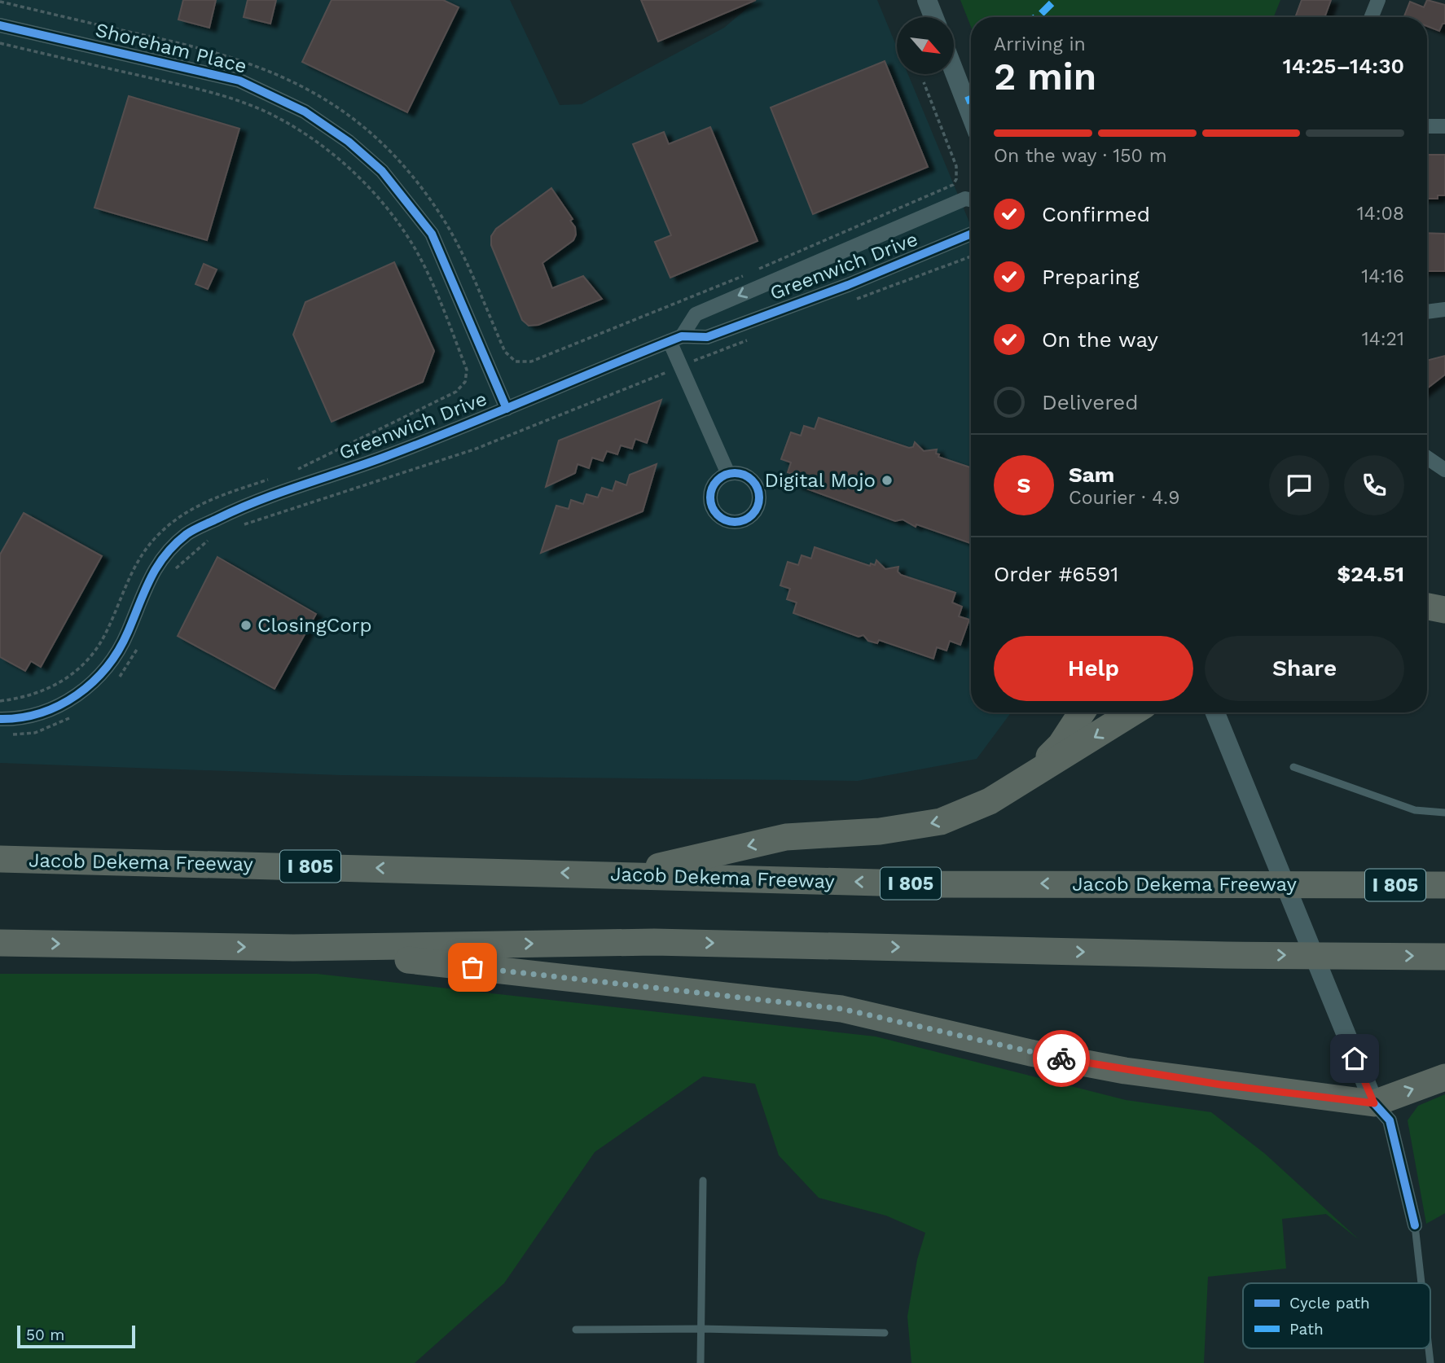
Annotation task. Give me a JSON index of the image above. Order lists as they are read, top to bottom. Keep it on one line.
{"streets":{"highway":["Jacob Dekema Freeway","I 805"],"street":["Shoreham Place","Greenwich Drive"]},"crossings":[["Shoreham Place","Greenwich Drive"]],"places":["Digital Mojo","ClosingCorp"],"legend":["Cycle path","Path"],"scale_bar":"50 m","north":"bottom right","page":{"heading":["2 min","Arriving in","14:25–14:30"],"panel":["Sam","Courier · 4.9","Order #6591","$24.51"],"bar":"On the way · 150 m","list":[["Confirmed","14:08"],["Preparing","14:16"],["On the way","14:21"],"Delivered"],"round":"S","buttons":["Help","Share"],"scale":"50 m"}}
